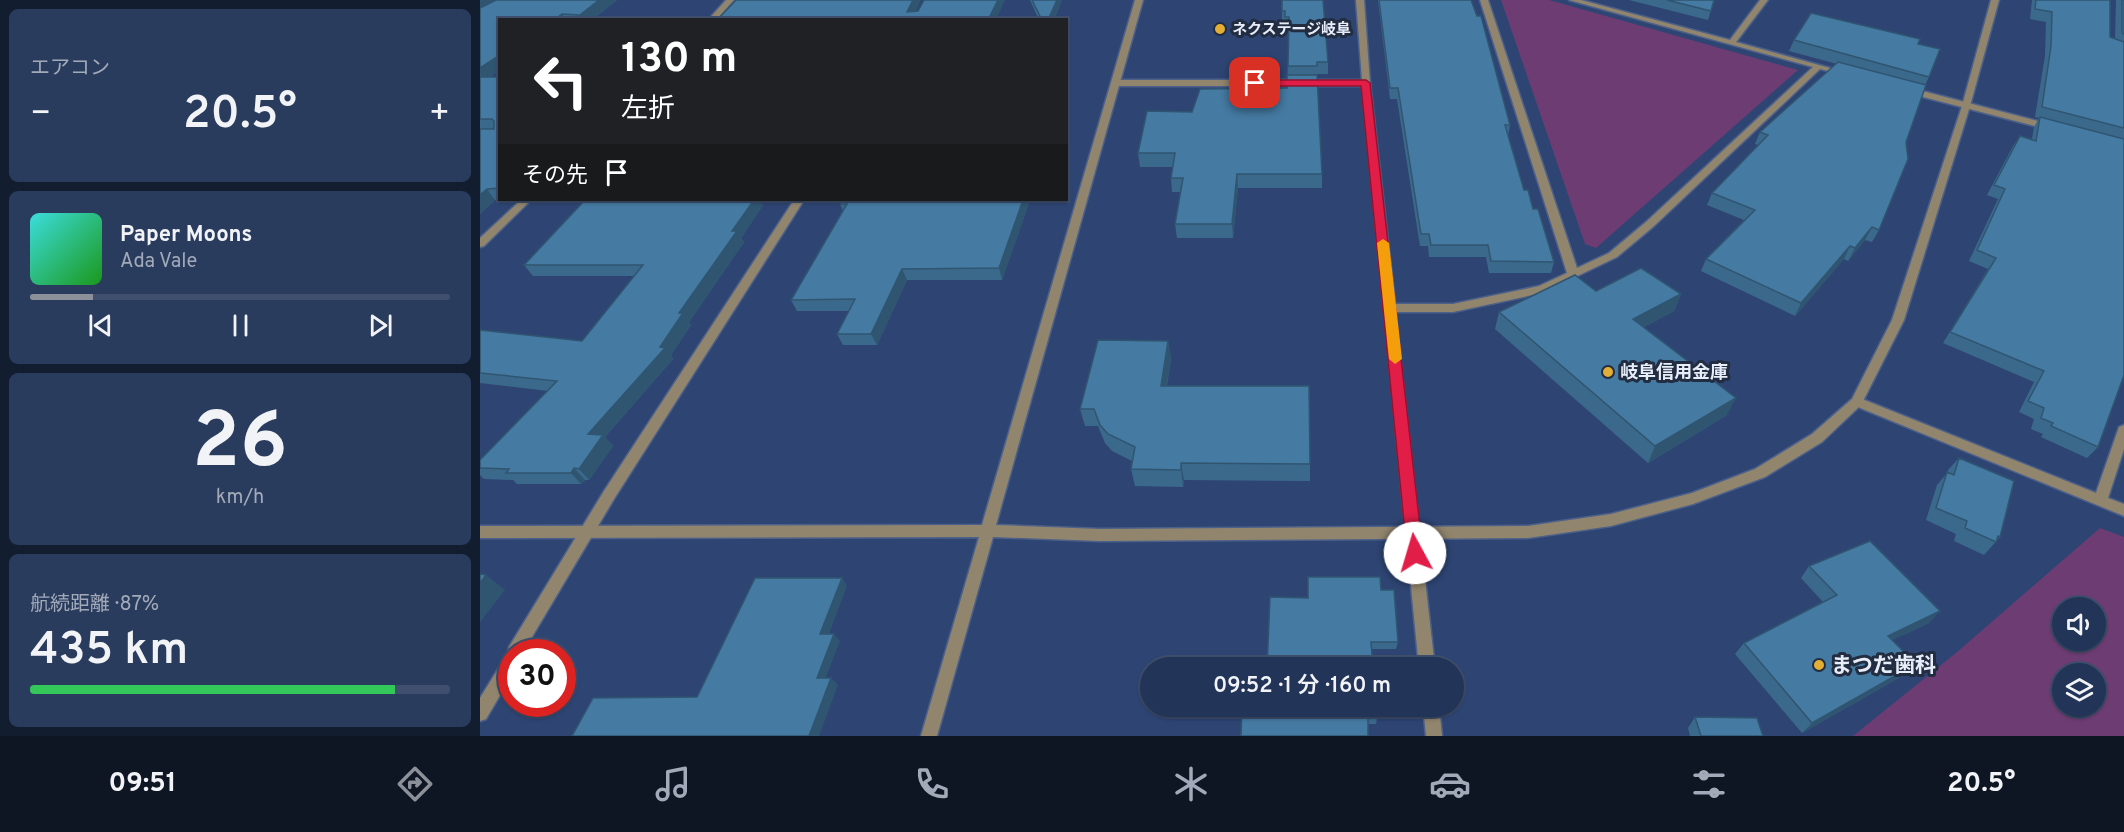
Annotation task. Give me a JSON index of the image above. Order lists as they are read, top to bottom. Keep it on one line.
{"places":["ネクステージ岐阜","岐阜信用金庫","まつだ歯科"],"page":{"tile":["エアコン",["26","km/h"],["航続距離 · 87%","435 km"]],"turn":["130 m","左折"],"heat":["−","20.5°","+"],"then":"その先","song":["Paper Moons","Ada Vale"],"limit":"30","trip":"09:52 · 1 分 · 160 m","tabs":["09:51","20.5°"]}}
